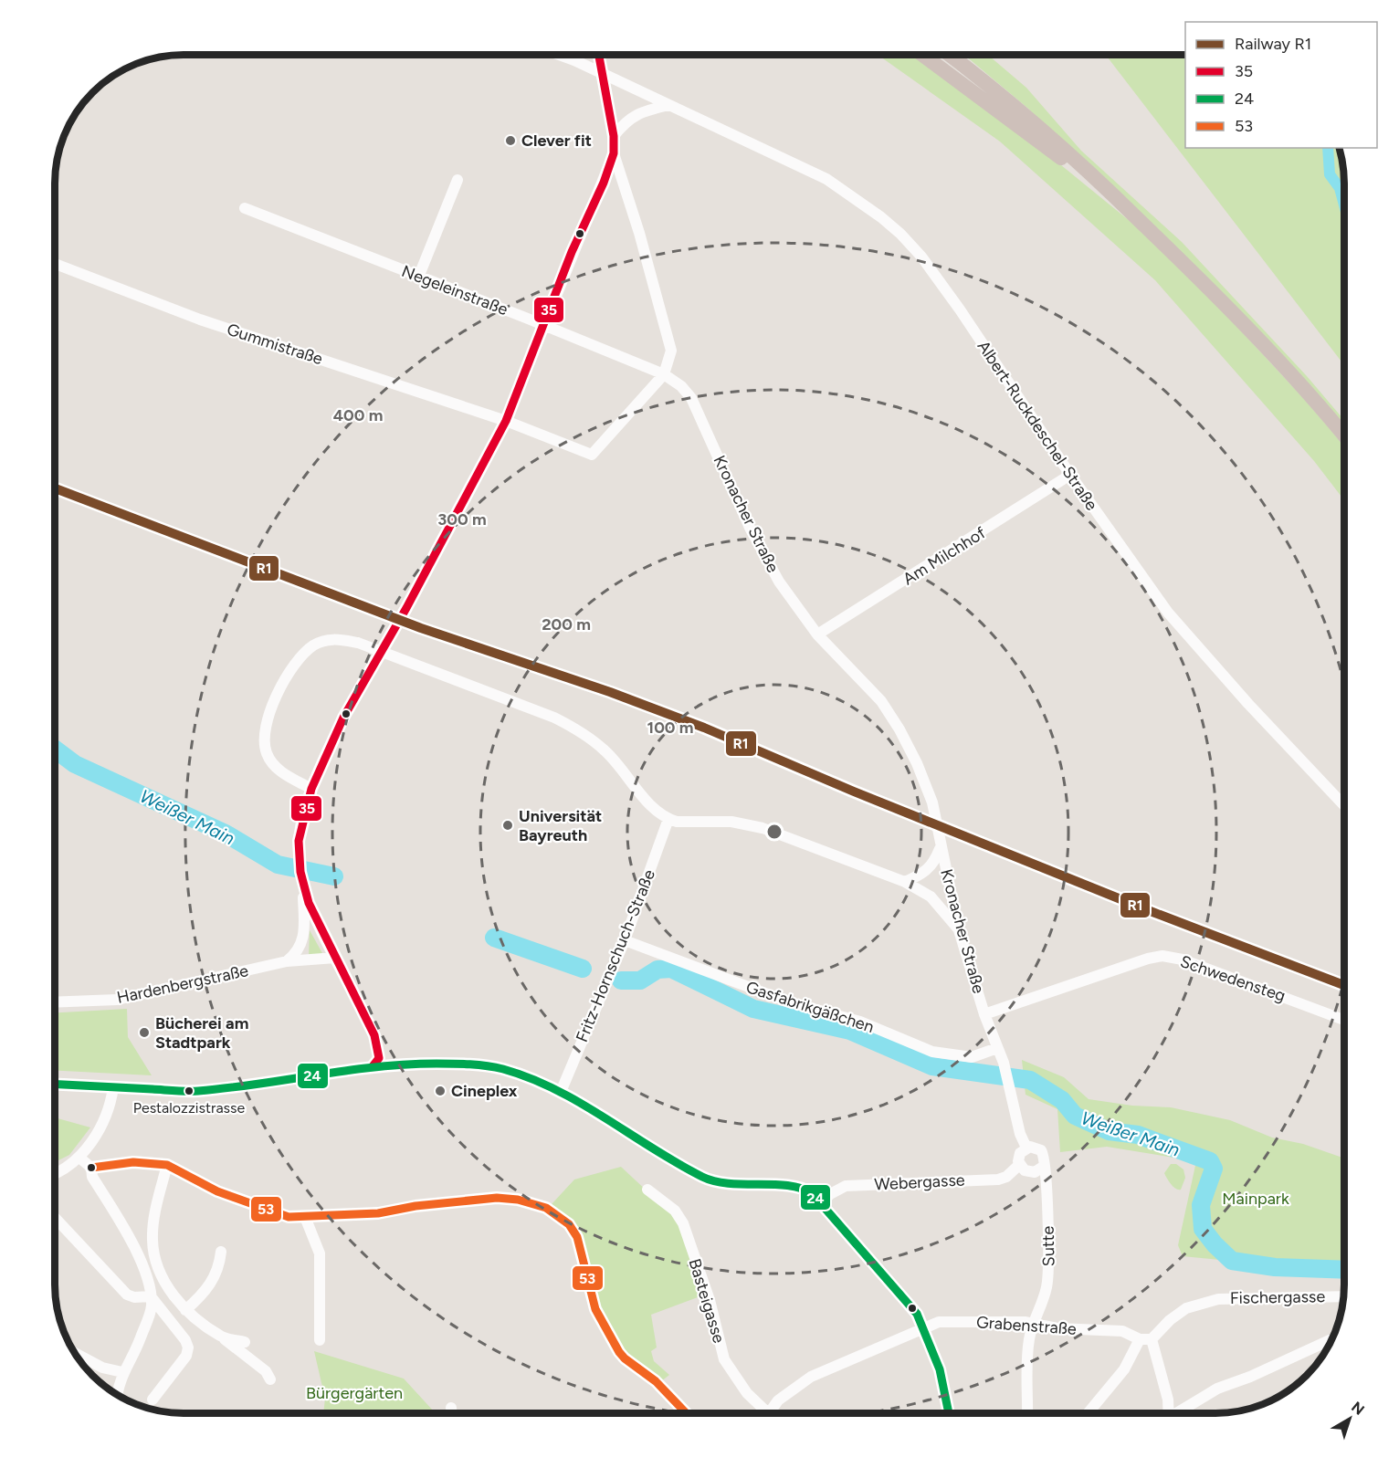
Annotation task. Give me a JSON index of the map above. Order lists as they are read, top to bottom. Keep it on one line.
{"streets":{"street":["Negeleinstraße","Gummistraße","Albert-Ruckdeschel-Straße","Kronacher Straße","Am Milchhof","Fritz-Hornschuch-Straße","Schwedensteg","Hardenbergstraße","Gasfabrikgäßchen","Webergasse","Sutte","Fischergasse","Basteigasse","Grabenstraße"]},"crossings":[["Negeleinstraße","Gummistraße"],["Negeleinstraße","Kronacher Straße"],["Gummistraße","Kronacher Straße"],["Albert-Ruckdeschel-Straße","Am Milchhof"],["Kronacher Straße","Am Milchhof"],["Kronacher Straße","Schwedensteg"],["Fritz-Hornschuch-Straße","Gasfabrikgäßchen"],["Webergasse","Sutte"],["Sutte","Grabenstraße"],["Fischergasse","Grabenstraße"]],"water":["Weißer Main"],"parks":["Mainpark","Bürgergärten"],"places":["Clever fit","Universität Bayreuth","Bücherei am Stadtpark","Pestalozzistrasse","Cineplex"],"lines":["transit line 35","rail line R1","transit line 24","transit line 53"],"legend":["Railway R1","35","24","53"],"north":"top right","rings":["400 m","300 m","200 m","100 m"]}
